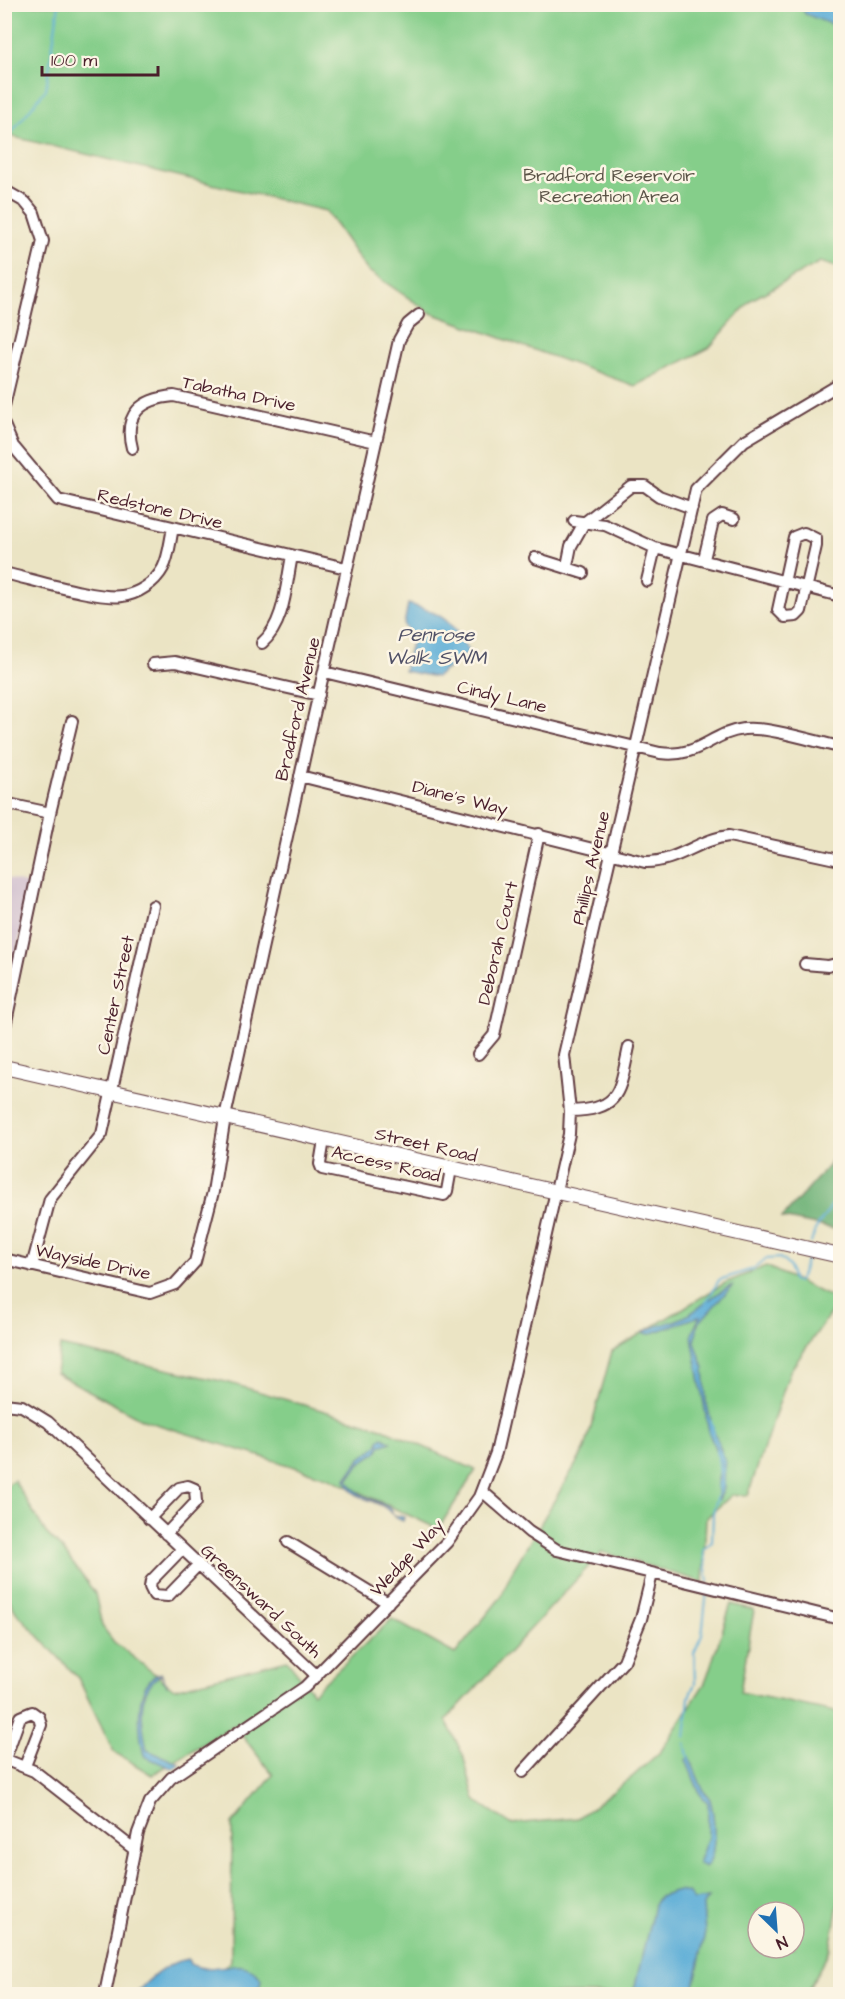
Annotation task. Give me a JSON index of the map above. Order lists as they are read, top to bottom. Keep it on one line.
{"streets":{"main road":["Street Road"],"street":["Tabatha Drive","Redstone Drive","Cindy Lane","Bradford Avenue","Diane's Way","Phillips Avenue","Deborah Court","Center Street","Access Road","Wayside Drive","Wedge Way","Greensward South"]},"crossings":[["Tabatha Drive","Bradford Avenue"],["Redstone Drive","Bradford Avenue"],["Cindy Lane","Bradford Avenue"],["Cindy Lane","Phillips Avenue"],["Bradford Avenue","Diane's Way"],["Bradford Avenue","Street Road"],["Bradford Avenue","Wayside Drive"],["Diane's Way","Phillips Avenue"],["Diane's Way","Deborah Court"],["Phillips Avenue","Street Road"],["Phillips Avenue","Wedge Way"],["Center Street","Street Road"],["Center Street","Wayside Drive"],["Street Road","Access Road"],["Street Road","Wayside Drive"],["Street Road","Wedge Way"],["Wedge Way","Greensward South"]],"water":["Penrose Walk SWM"],"parks":["Bradford Reservoir Recreation Area"],"scale_bar":"100 m","north":"bottom right"}
